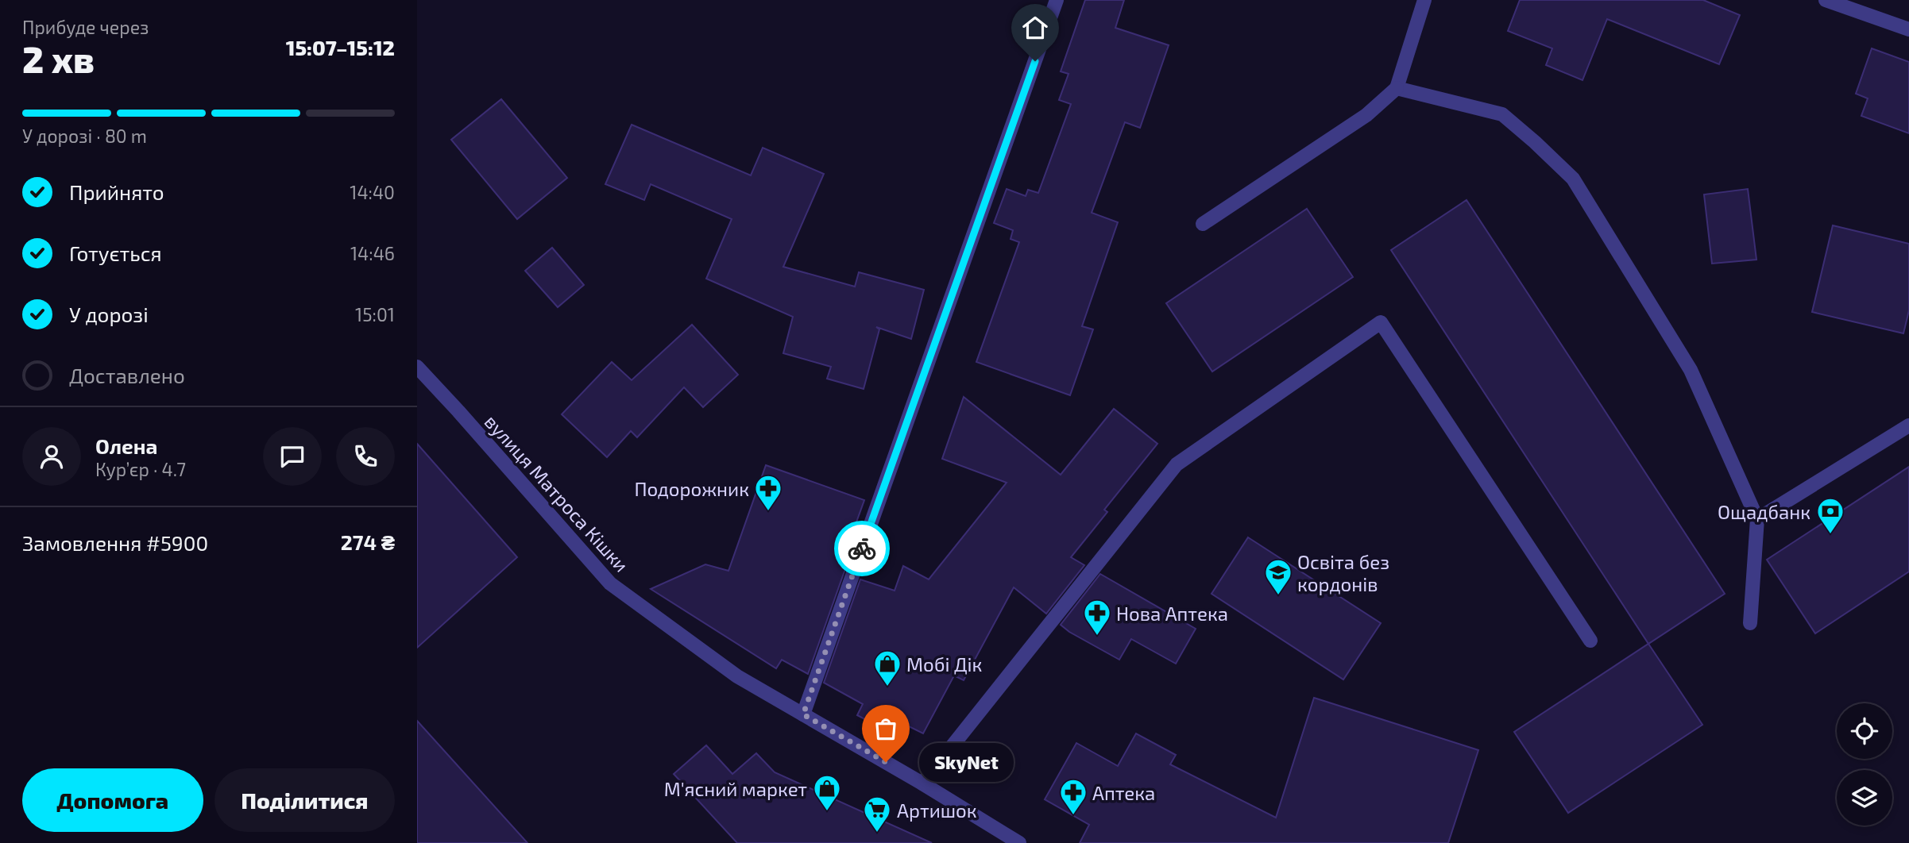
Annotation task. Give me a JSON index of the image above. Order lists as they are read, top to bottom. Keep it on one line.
{"streets":{"street":["вулиця Матроса Кішки"]},"places":{"pharmacy":["Подорожник","Нова Аптека","Аптека"],"bank":["Ощадбанк"],"school or university":["Освіта без кордонів"],"shop":["Мобі Дік","М'ясний маркет"],"other":["SkyNet"],"supermarket":["Артишок"]},"page":{"heading":["2 хв","Прибуде через","15:07–15:12"],"panel":["Олена","Кур’єр · 4.7","Замовлення #5900","274 ₴"],"bar":"У дорозі · 80 m","list":[["Прийнято","14:40"],["Готується","14:46"],["У дорозі","15:01"],"Доставлено"],"bubble":"SkyNet","buttons":["Допомога","Поділитися"]}}
